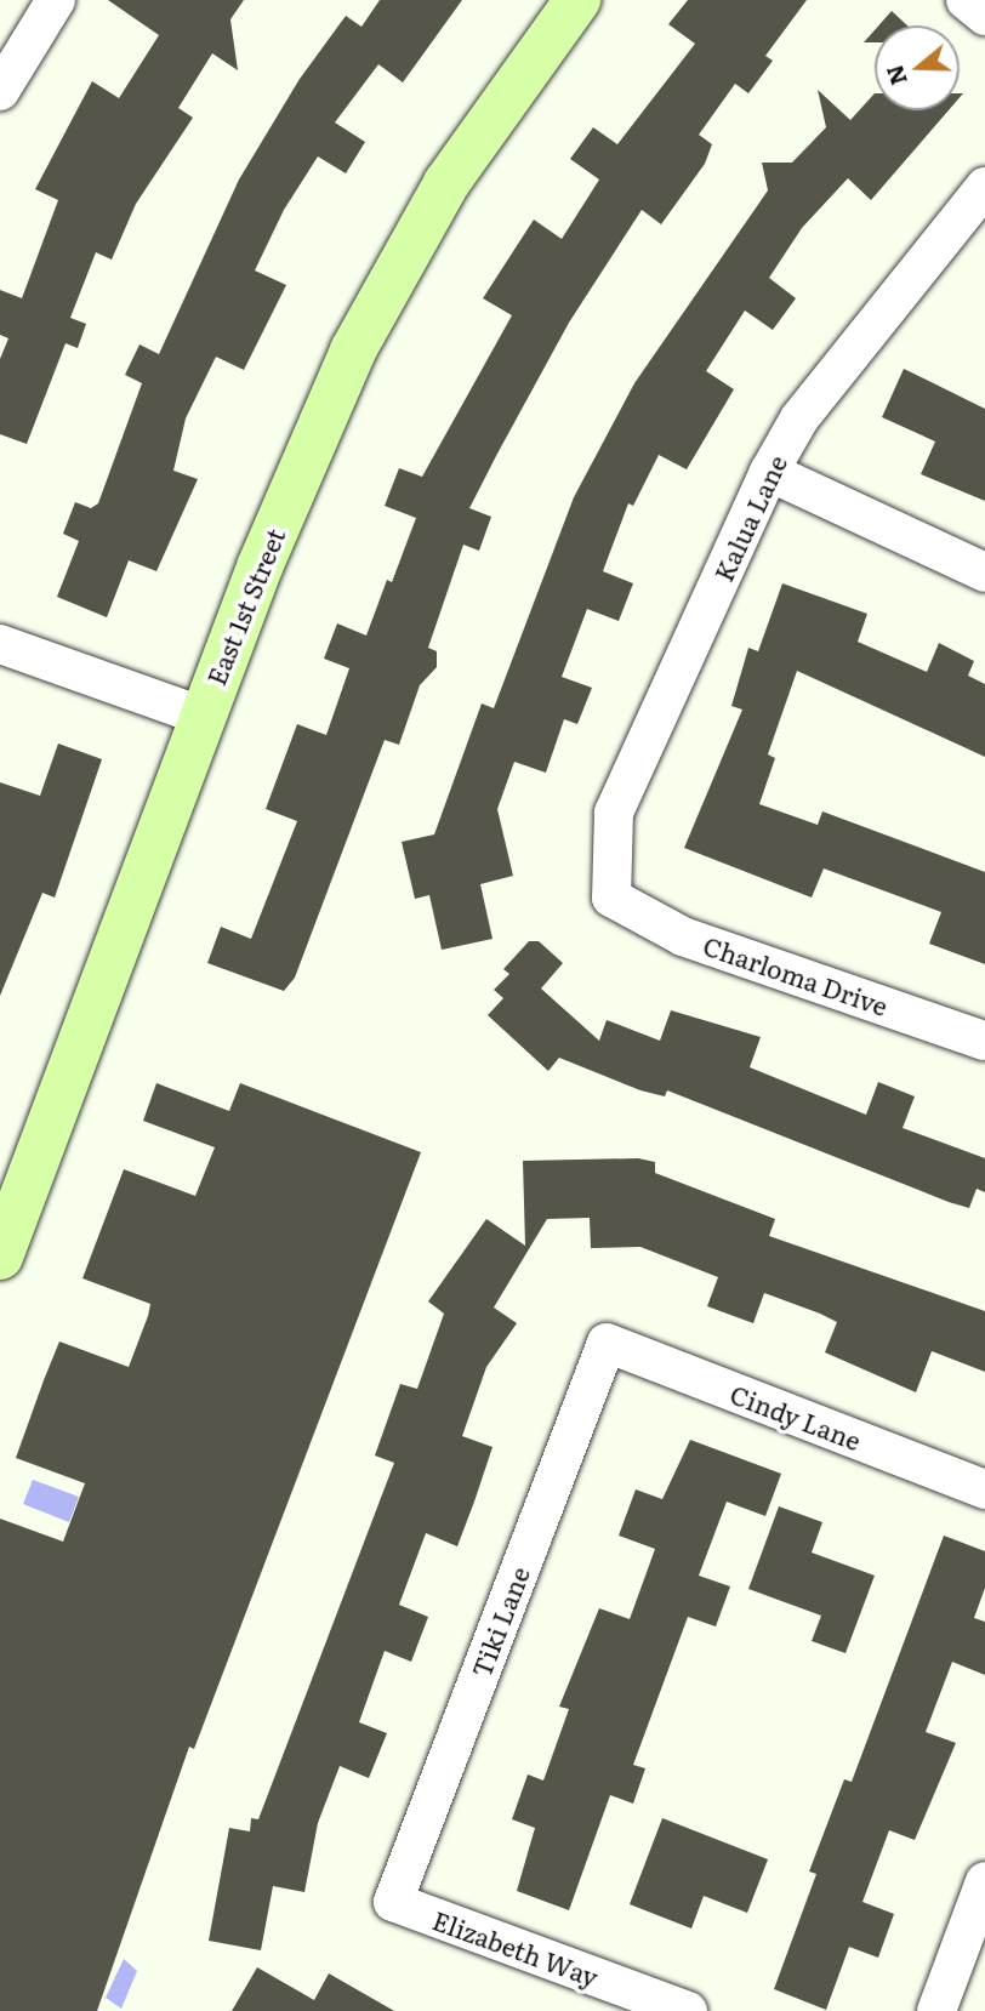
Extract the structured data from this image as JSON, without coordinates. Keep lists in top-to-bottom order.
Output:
{
  "streets": {
    "main road": ["East 1st Street"],
    "street": [
      "Kalua Lane",
      "Charloma Drive",
      "Cindy Lane",
      "Tiki Lane",
      "Elizabeth Way"
    ]
  },
  "crossings": [
    ["Kalua Lane", "Charloma Drive"],
    ["Cindy Lane", "Tiki Lane"],
    ["Tiki Lane", "Elizabeth Way"]
  ],
  "north": "left"
}
